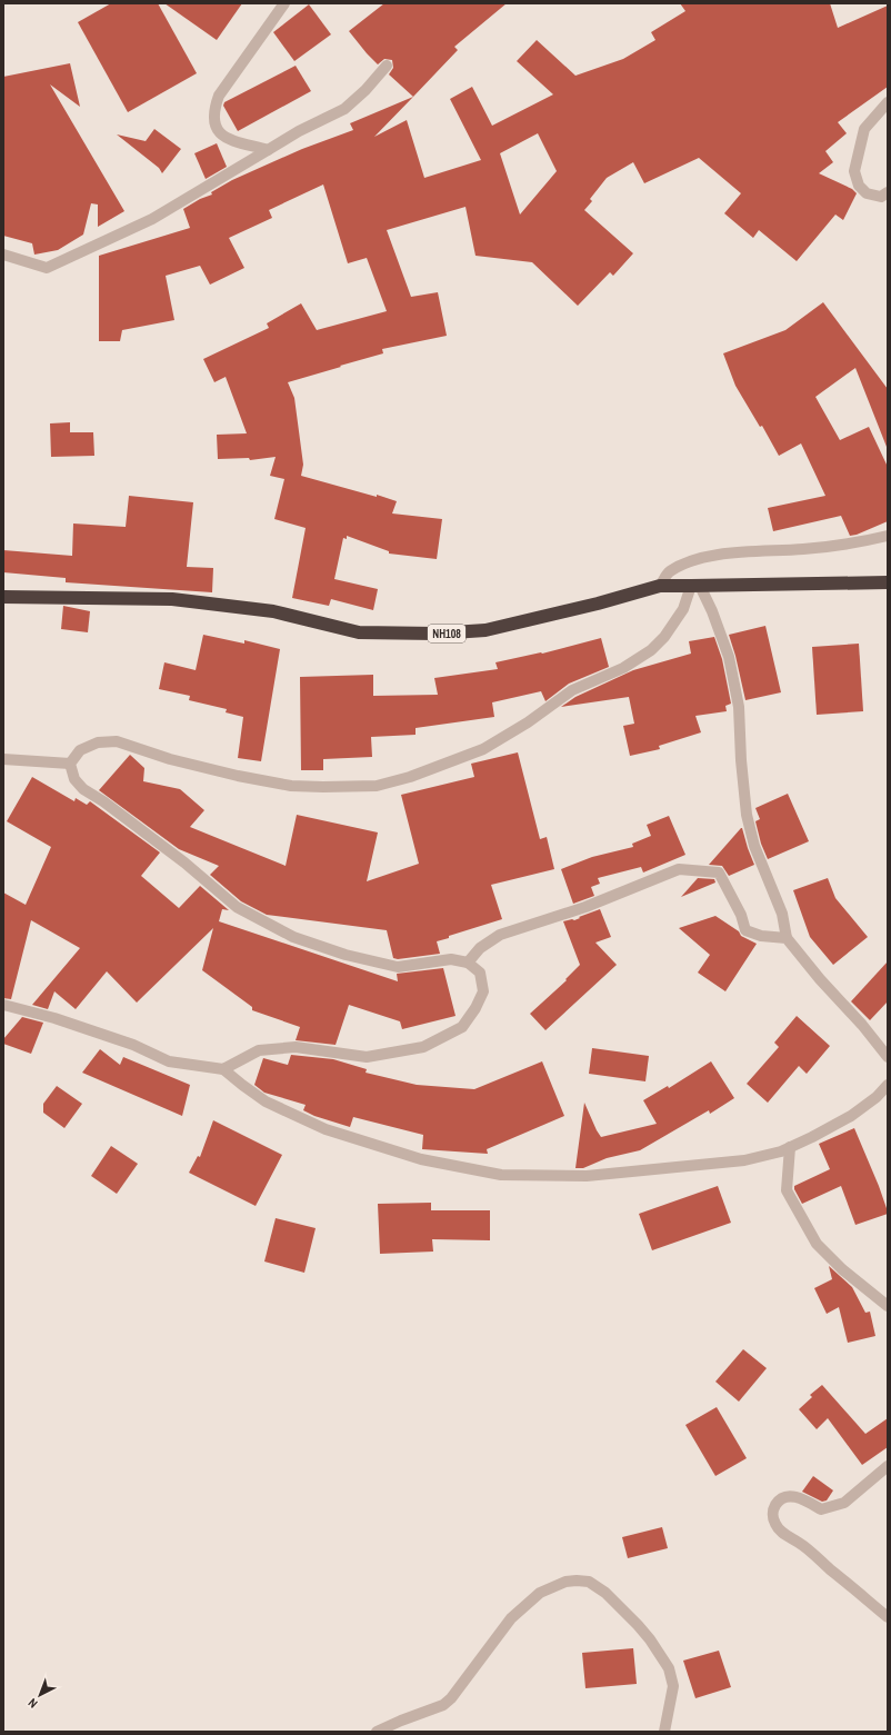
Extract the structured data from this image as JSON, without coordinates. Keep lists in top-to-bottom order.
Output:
{
  "streets": {
    "highway": ["NH108"]
  },
  "north": "bottom left"
}
